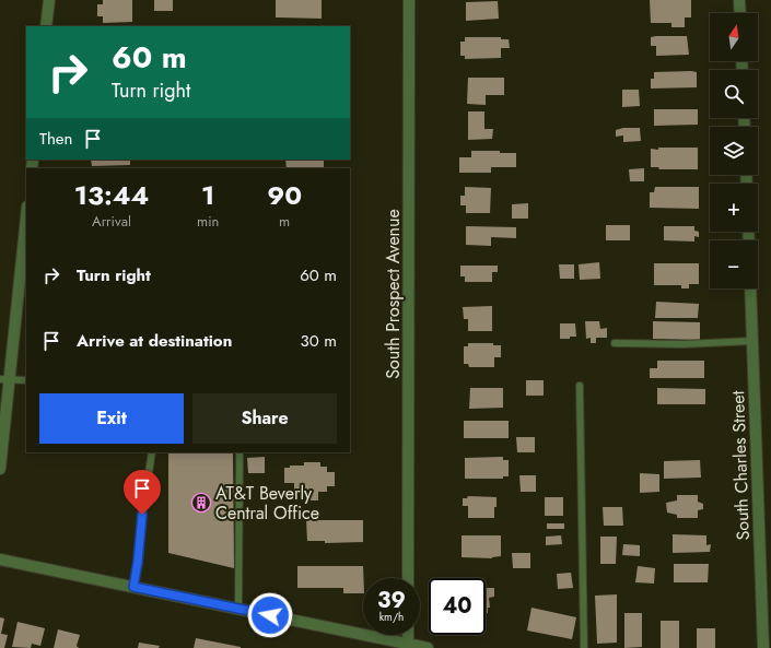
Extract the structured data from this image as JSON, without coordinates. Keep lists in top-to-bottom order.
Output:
{
  "streets": {
    "street": ["South Prospect Avenue", "South Charles Street"]
  },
  "places": {
    "building": ["AT&T Beverly Central Office"]
  },
  "north": "top",
  "page": {
    "map_buttons": ["+", "−"],
    "turn": ["60 m", "Turn right"],
    "then": "Then",
    "eta": [
      "13:44",
      "Arrival",
      "1",
      "min",
      "90",
      "m"
    ],
    "list": [
      {
        "name": "Turn right",
        "value": "60 m"
      },
      {
        "name": "Arrive at destination",
        "value": "30 m"
      }
    ],
    "buttons": ["Exit", "Share"],
    "speed": "39 km/h",
    "limit": "40"
  }
}
